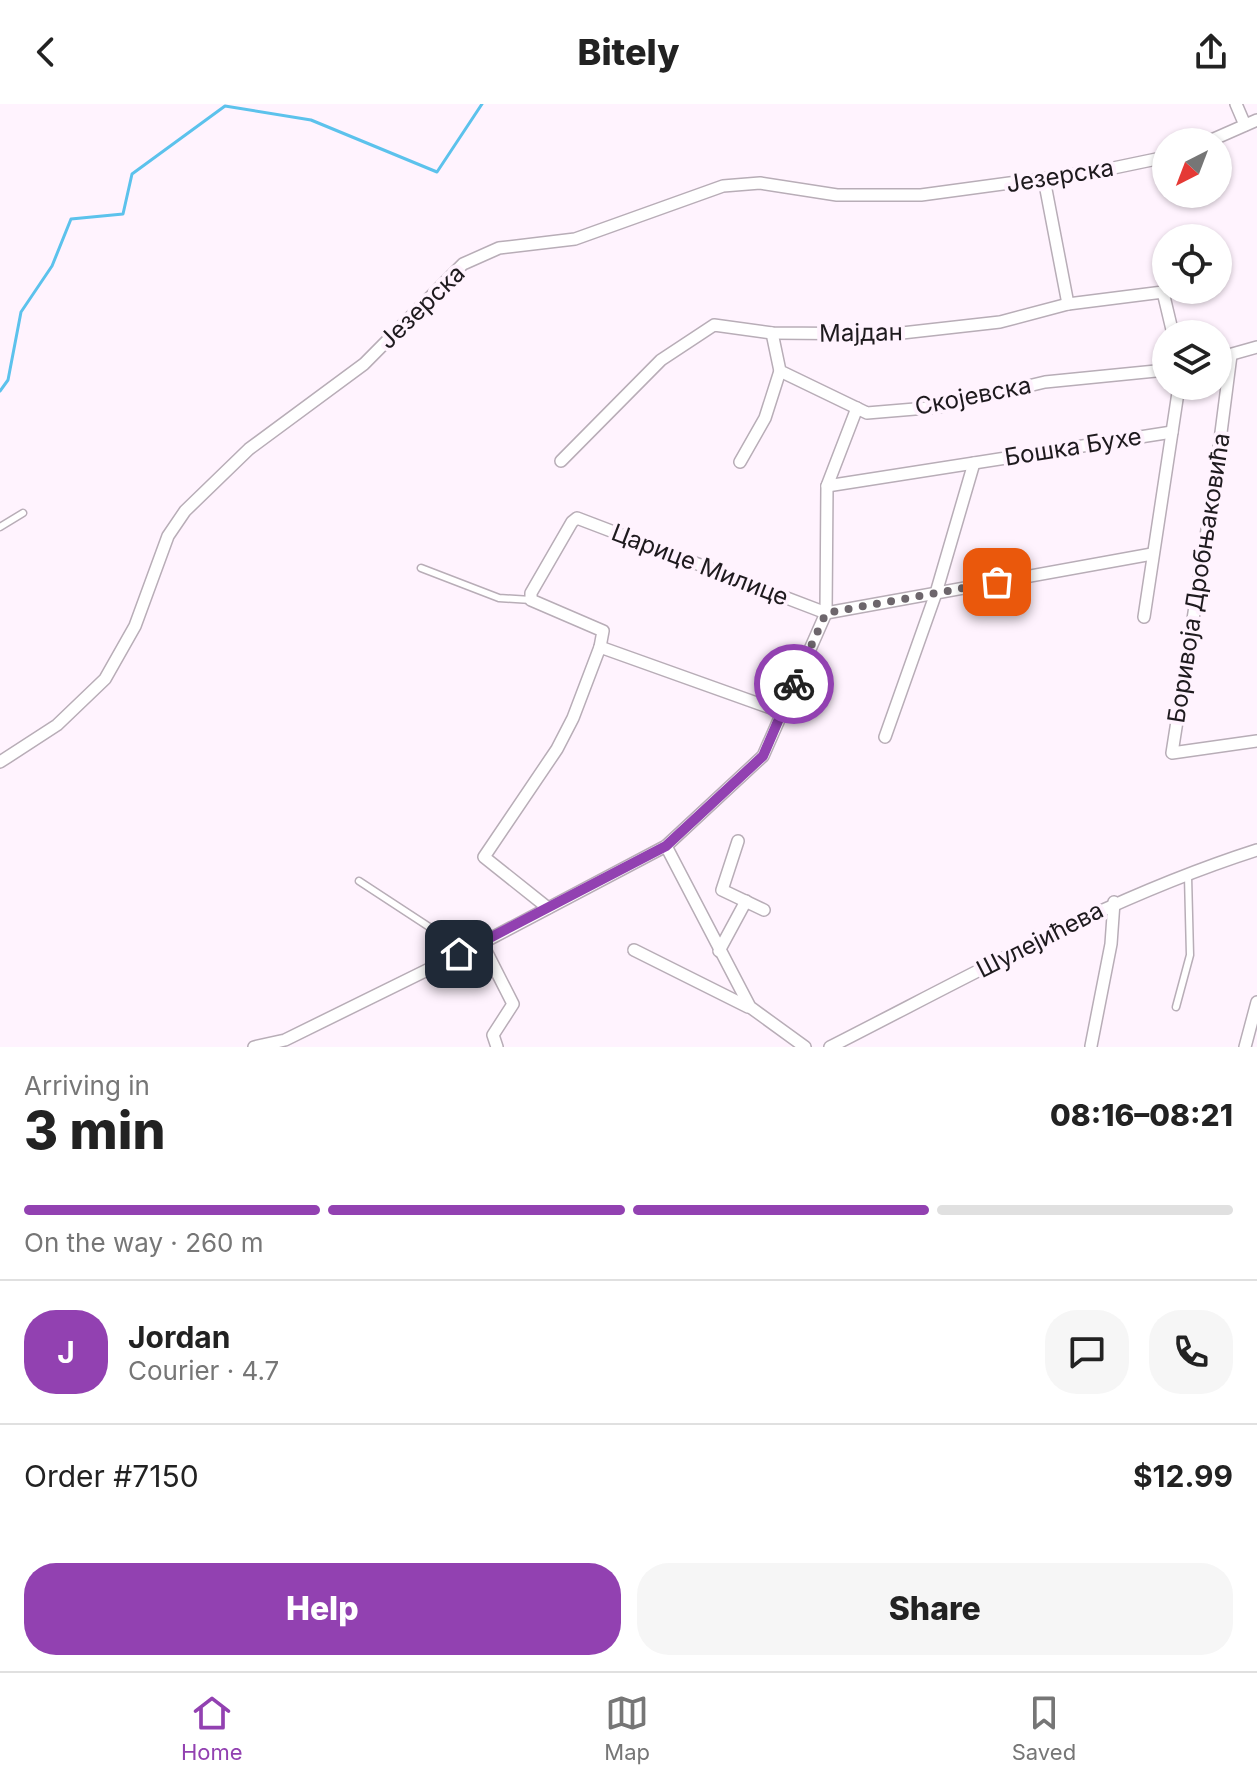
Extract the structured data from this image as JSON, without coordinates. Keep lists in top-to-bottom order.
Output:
{
  "streets": {
    "street": [
      "Језерска",
      "Мајдан",
      "Скојевска",
      "Бошка Бухе",
      "Царице Милице",
      "Боривоја Дробњаковића",
      "Шулејићева"
    ]
  },
  "north": "bottom left",
  "page": {
    "header": "Bitely",
    "heading": ["3 min", "Arriving in", "08:16–08:21"],
    "panel": [
      "Jordan",
      "Courier · 4.7",
      "Order #7150",
      "$12.99"
    ],
    "bar": "On the way · 260 m",
    "round": "J",
    "buttons": ["Help", "Share"],
    "tabs": ["Home", "Map", "Saved"]
  }
}
